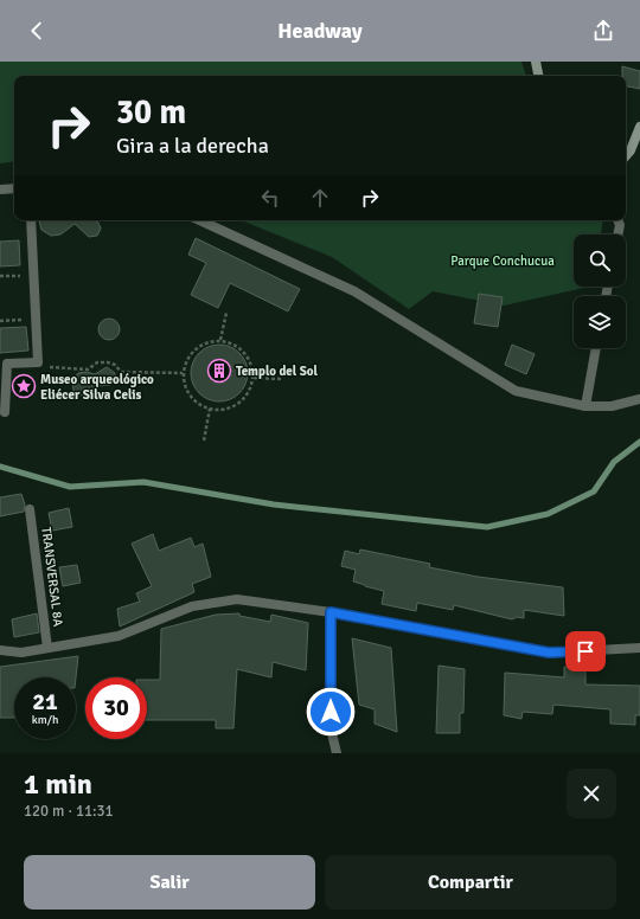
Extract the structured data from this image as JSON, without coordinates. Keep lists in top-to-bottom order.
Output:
{
  "streets": {
    "street": ["TRANSVERSAL 8A"]
  },
  "parks": ["Parque Conchucua"],
  "places": {
    "building": ["Templo del Sol"],
    "place": ["Museo arqueológico Eliécer Silva Celis"]
  },
  "page": {
    "header": "Headway",
    "turn": ["30 m", "Gira a la derecha"],
    "speed": "21 km/h",
    "limit": "30",
    "heading": ["1 min", "120 m · 11:31"],
    "buttons": ["Salir", "Compartir"]
  }
}
